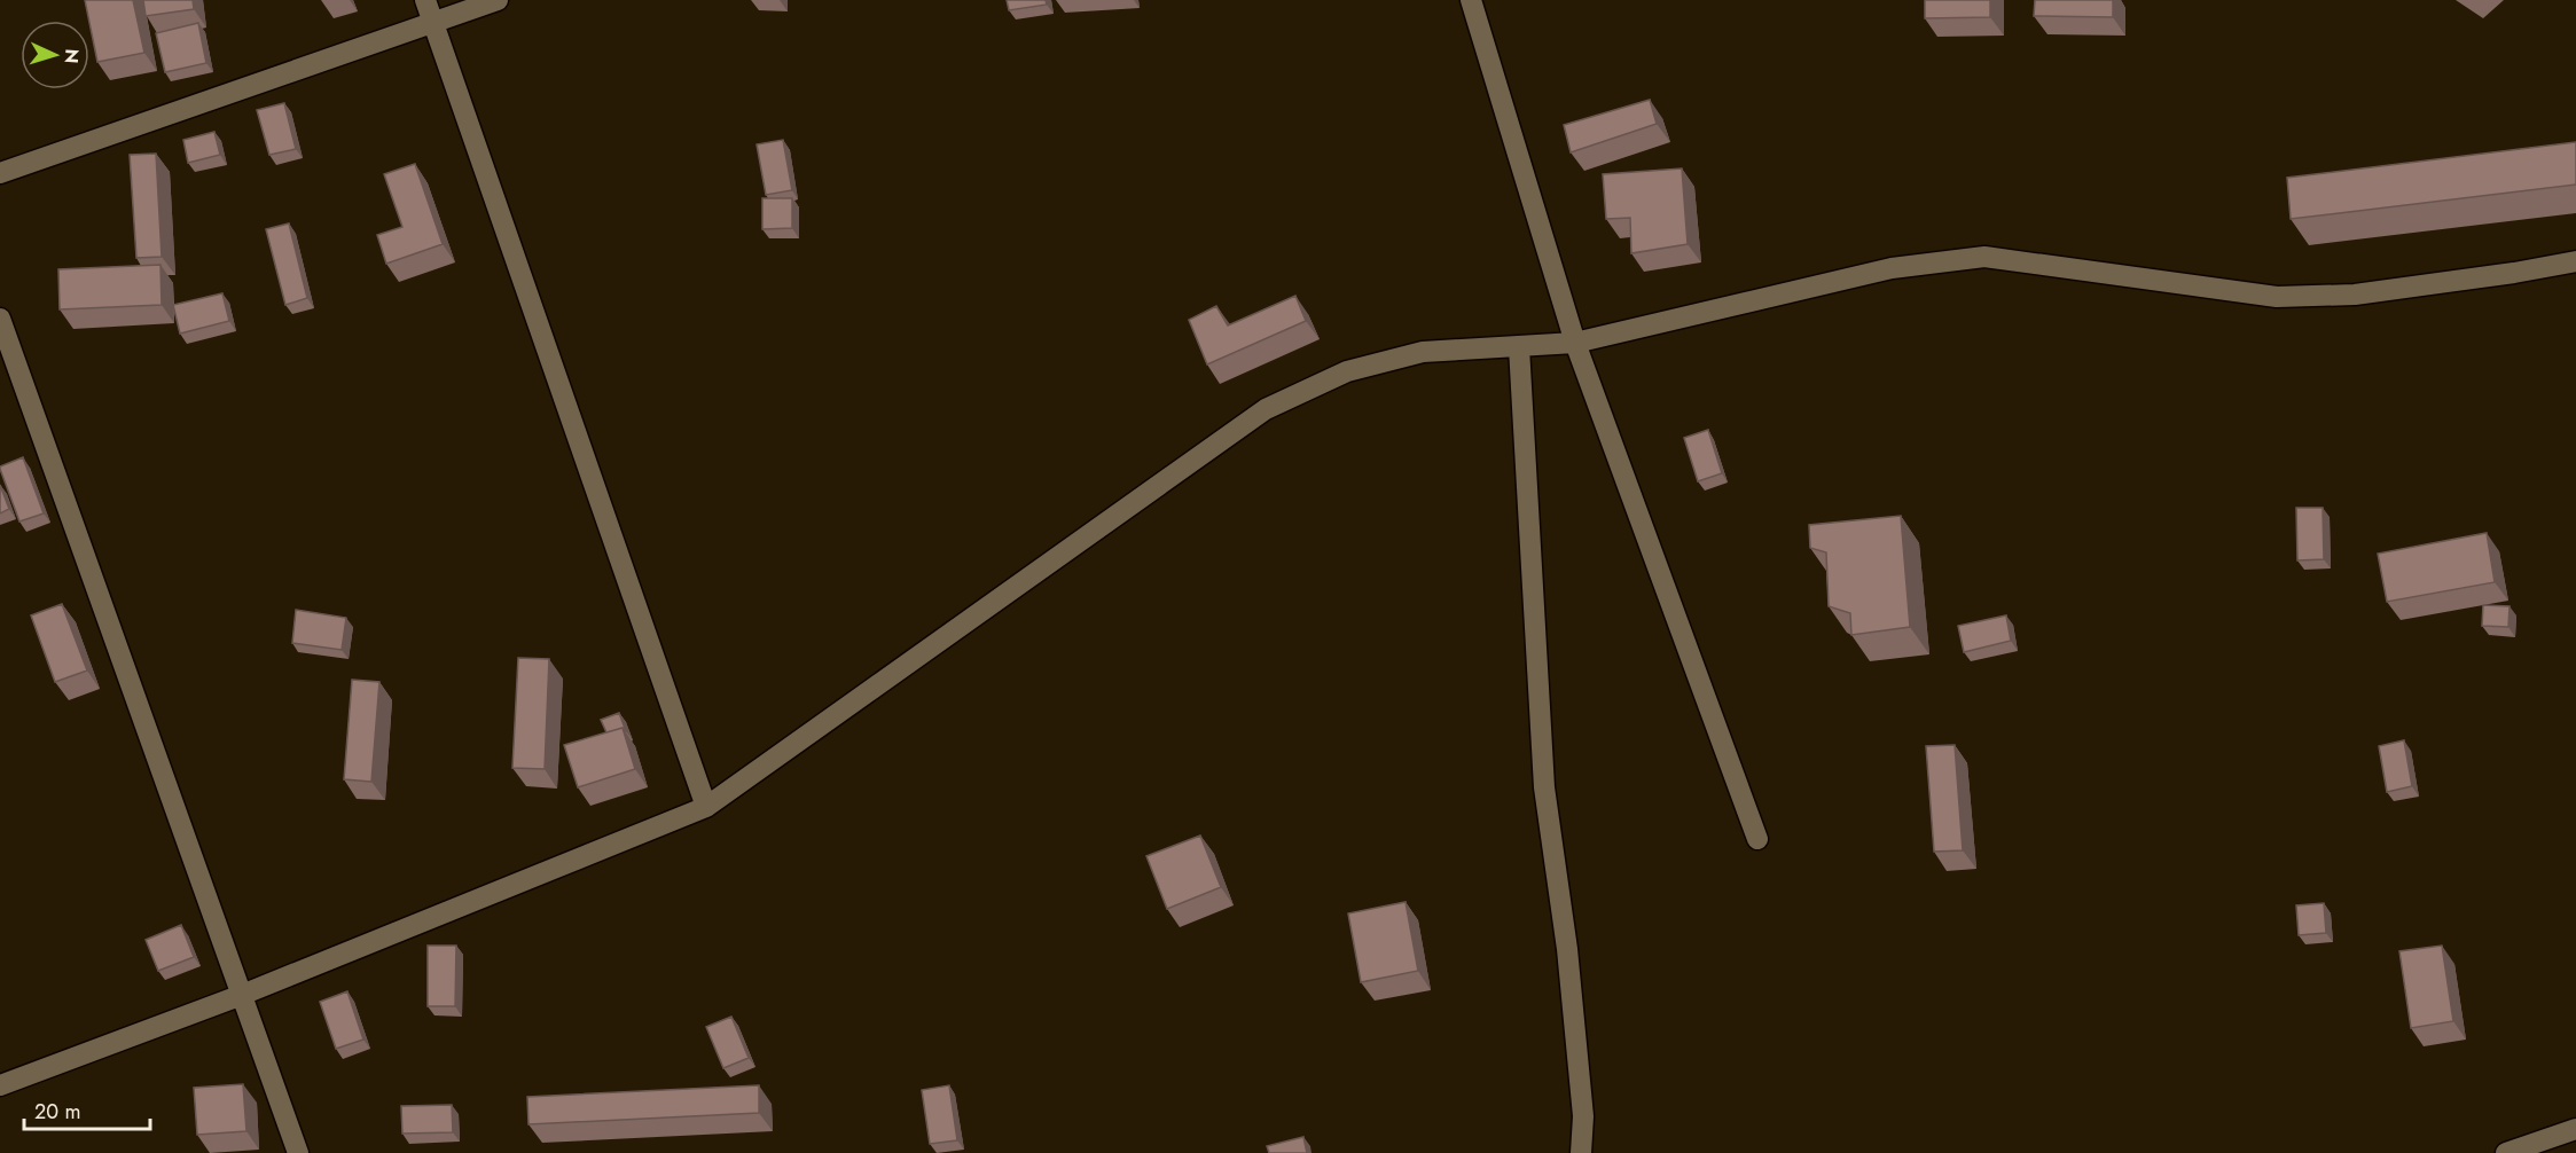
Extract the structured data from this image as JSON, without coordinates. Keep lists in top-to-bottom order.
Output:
{
  "scale_bar": "20 m",
  "north": "right"
}
